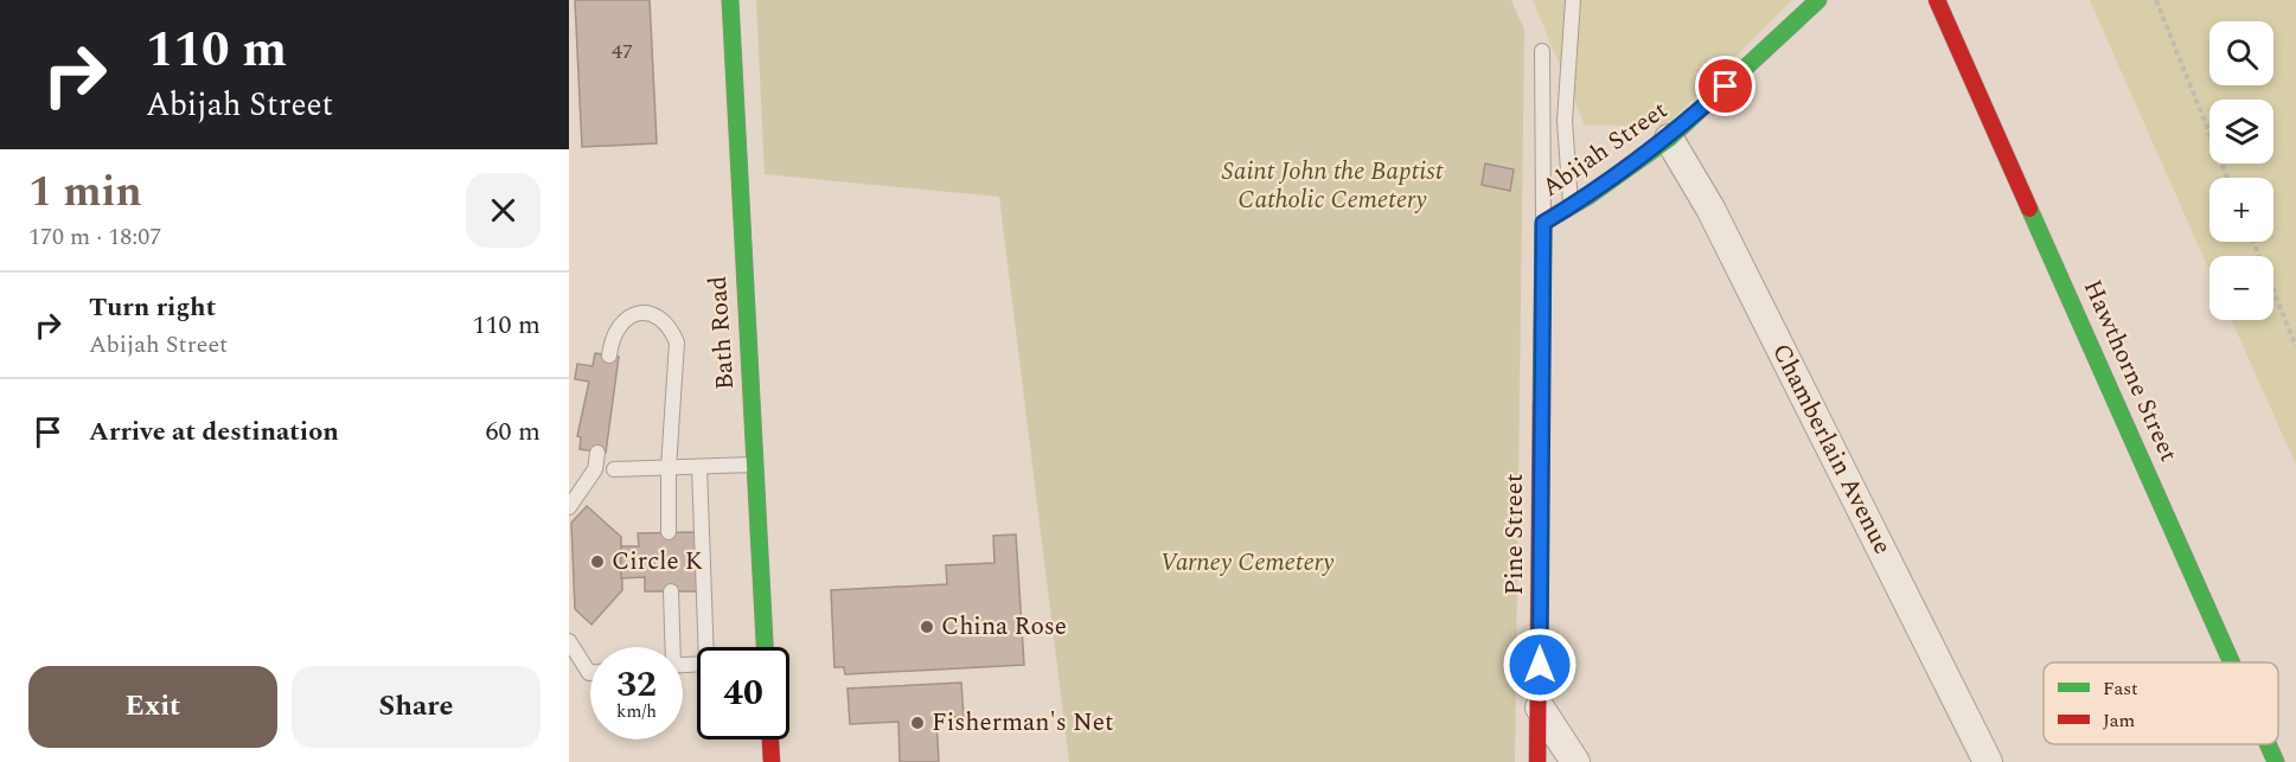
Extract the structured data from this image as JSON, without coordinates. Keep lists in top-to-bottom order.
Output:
{
  "streets": {
    "street": [
      "Abijah Street",
      "Bath Road",
      "Hawthorne Street",
      "Chamberlain Avenue",
      "Pine Street"
    ]
  },
  "crossings": [
    ["Abijah Street", "Chamberlain Avenue"],
    ["Abijah Street", "Pine Street"]
  ],
  "parks": ["Saint John the Baptist Catholic Cemetery", "Varney Cemetery"],
  "places": ["Circle K", "China Rose", "Fisherman's Net"],
  "house_numbers": ["47"],
  "legend": ["Fast", "Jam"],
  "page": {
    "turn": ["110 m", "Abijah Street"],
    "map_buttons": ["+", "−"],
    "heading": ["1 min", "170 m · 18:07"],
    "list": [
      {
        "name": "Turn right",
        "note": "Abijah Street",
        "value": "110 m"
      },
      {
        "name": "Arrive at destination",
        "value": "60 m"
      }
    ],
    "speed": "32 km/h",
    "limit": "40",
    "buttons": ["Exit", "Share"]
  }
}
